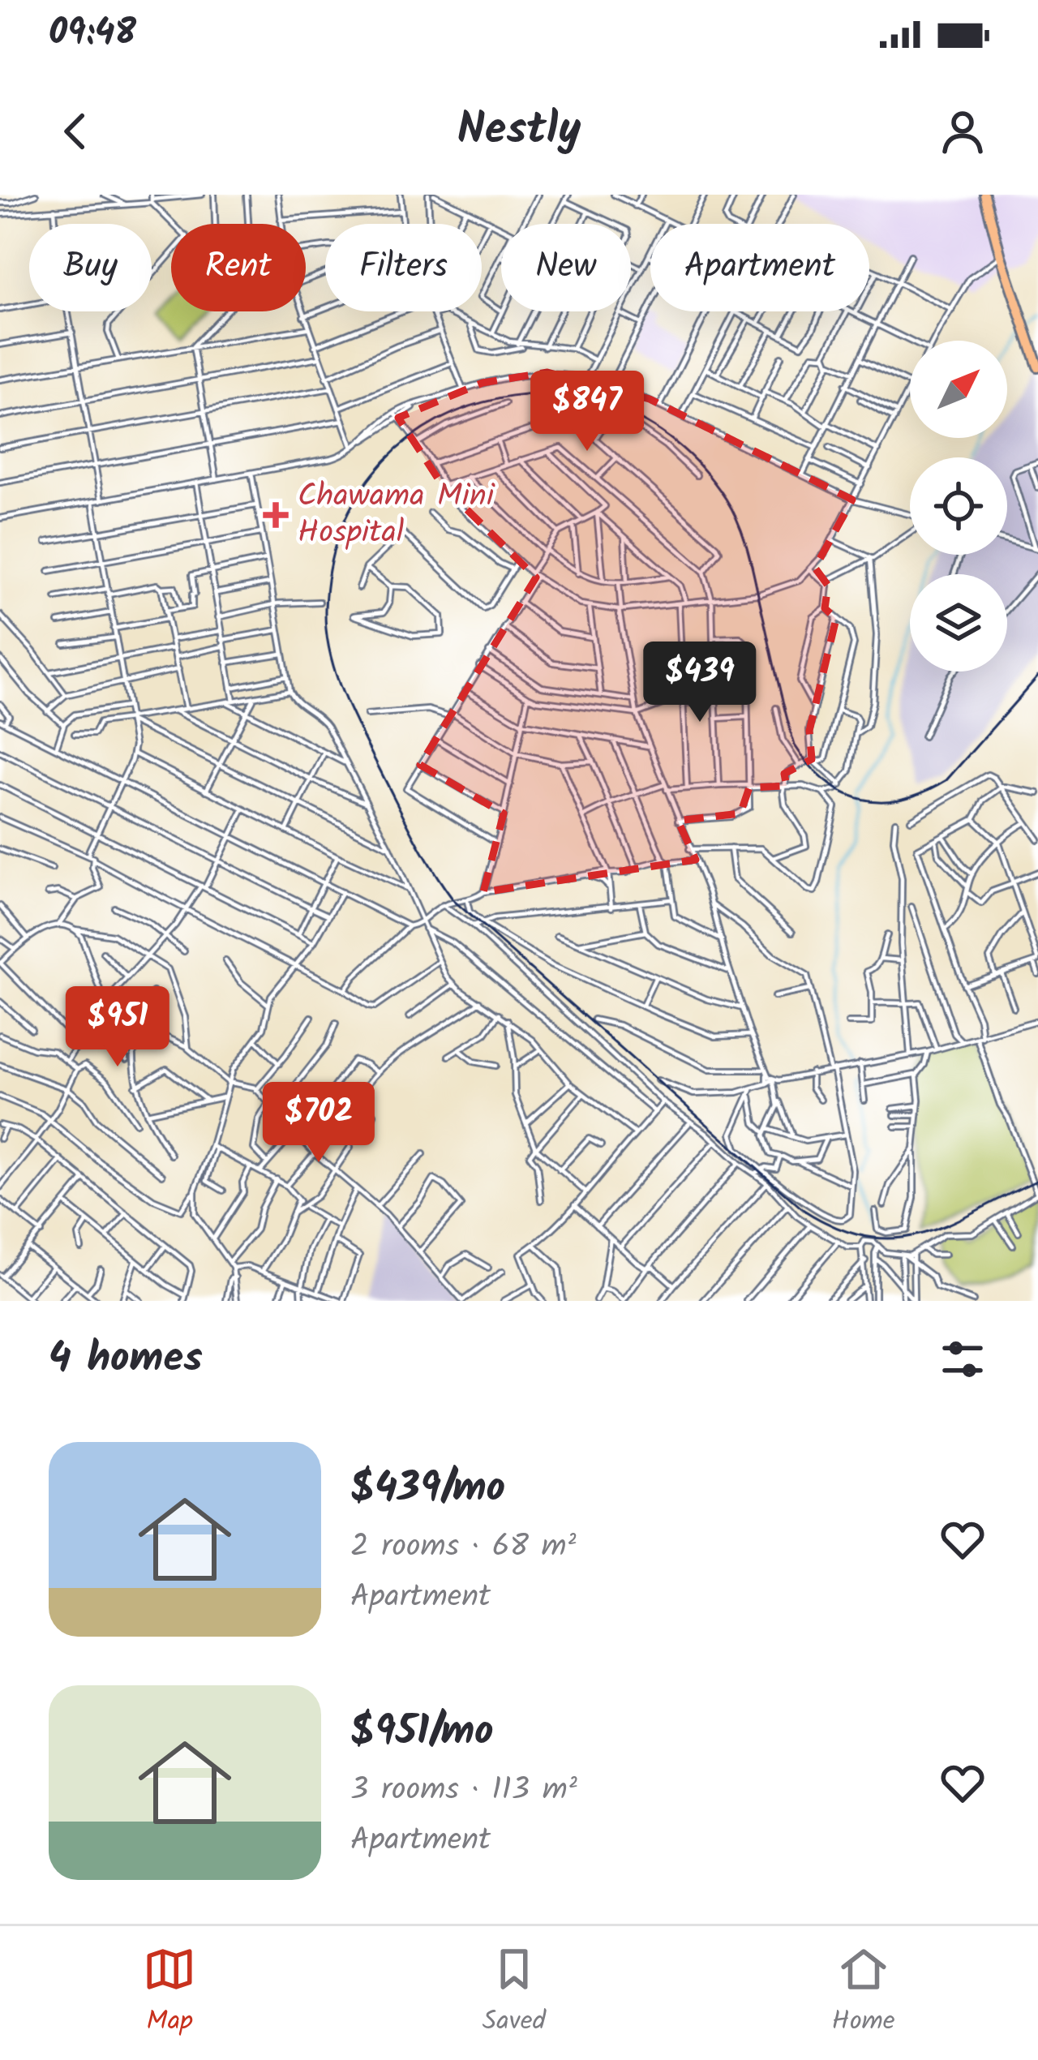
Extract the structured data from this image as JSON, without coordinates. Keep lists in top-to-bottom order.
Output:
{
  "places": {
    "health": ["Chawama Mini Hospital"]
  },
  "north": "top right",
  "page": {
    "status": "09:48",
    "header": "Nestly",
    "chip": [
      "Buy",
      "Rent",
      "Filters",
      "New",
      "Apartment"
    ],
    "price": [
      "$847",
      "$439",
      "$951",
      "$702"
    ],
    "heading": "4 homes",
    "list": [
      {
        "name": "$439/mo",
        "note": "2 rooms · 68 m² · Apartment"
      },
      {
        "name": "$951/mo",
        "note": "3 rooms · 113 m² · Apartment"
      }
    ],
    "tabs": ["Map", "Saved", "Home"]
  }
}
